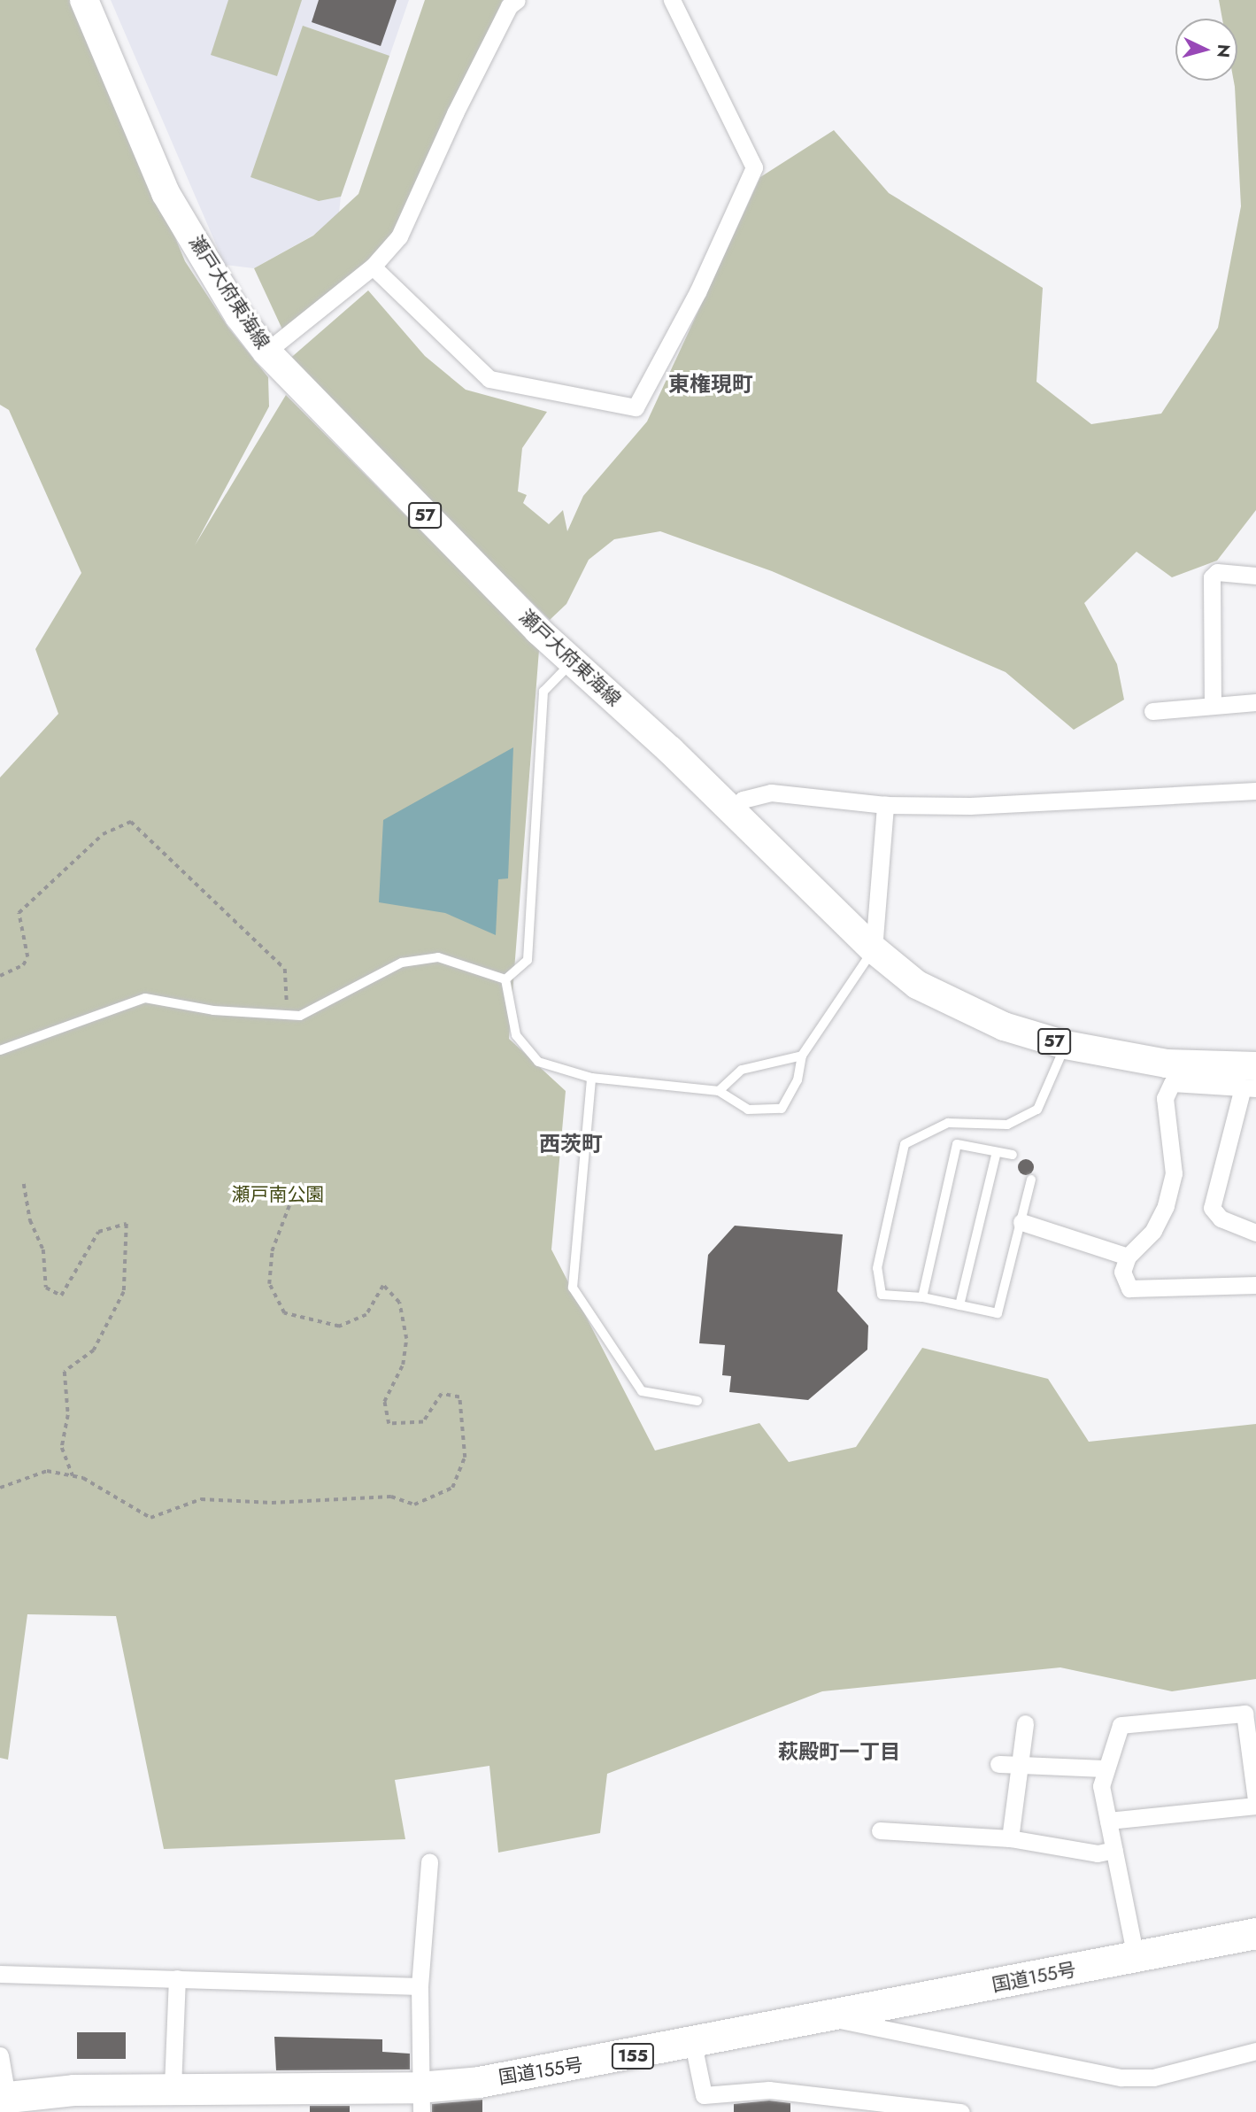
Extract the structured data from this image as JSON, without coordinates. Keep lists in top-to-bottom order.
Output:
{
  "streets": {
    "highway": ["国道155号", "155"],
    "main road": ["瀬戸大府東海線", "57"]
  },
  "districts": ["東権現町", "西茨町", "萩殿町一丁目"],
  "parks": ["瀬戸南公園"],
  "north": "right"
}
